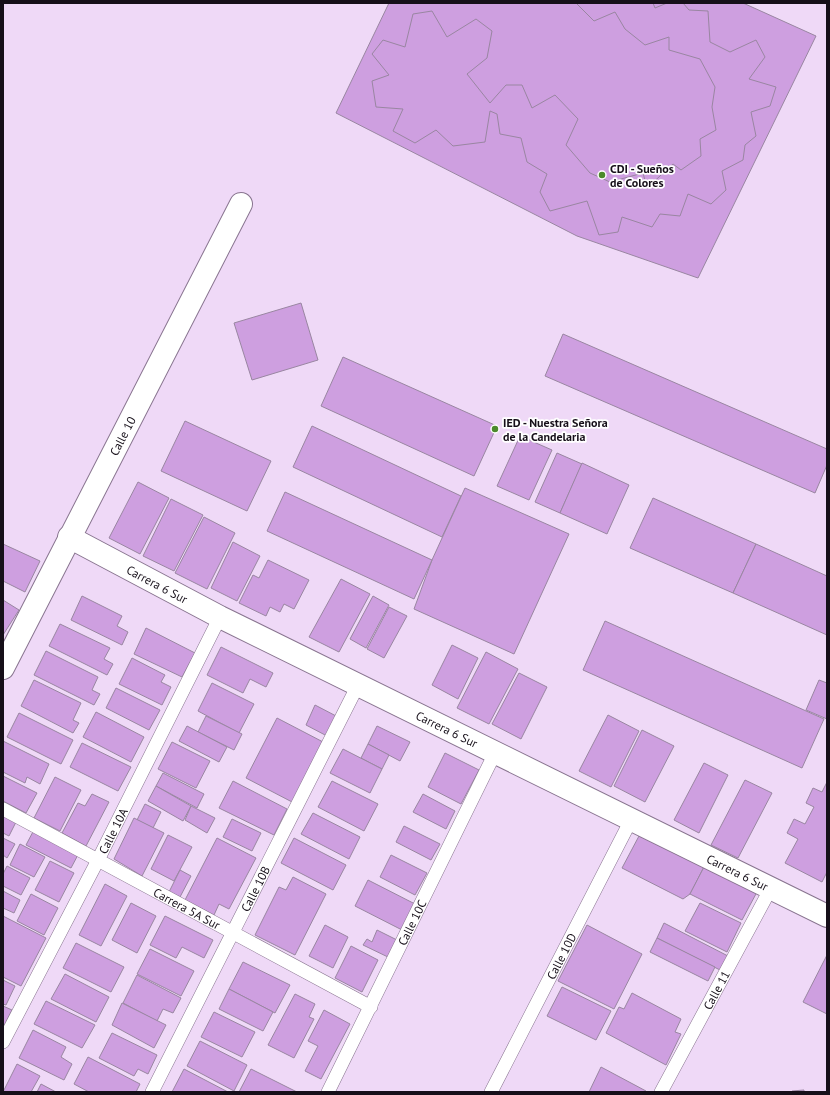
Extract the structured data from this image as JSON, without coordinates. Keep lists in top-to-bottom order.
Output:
{
  "streets": {
    "street": ["Calle 10", "Carrera 6 Sur"],
    "lane": [
      "Calle 10A",
      "Calle 10B",
      "Carrera 5A Sur",
      "Calle 10C",
      "Calle 10D",
      "Calle 11"
    ]
  },
  "crossings": [
    ["Calle 10", "Carrera 6 Sur"],
    ["Carrera 6 Sur", "Calle 10A"],
    ["Carrera 6 Sur", "Calle 10B"],
    ["Carrera 6 Sur", "Calle 10C"],
    ["Carrera 6 Sur", "Calle 10D"],
    ["Carrera 6 Sur", "Calle 11"],
    ["Calle 10A", "Carrera 5A Sur"],
    ["Calle 10B", "Carrera 5A Sur"],
    ["Carrera 5A Sur", "Calle 10C"]
  ],
  "places": ["CDI - Sueños de Colores", "IED - Nuestra Señora de la Candelaria"]
}
